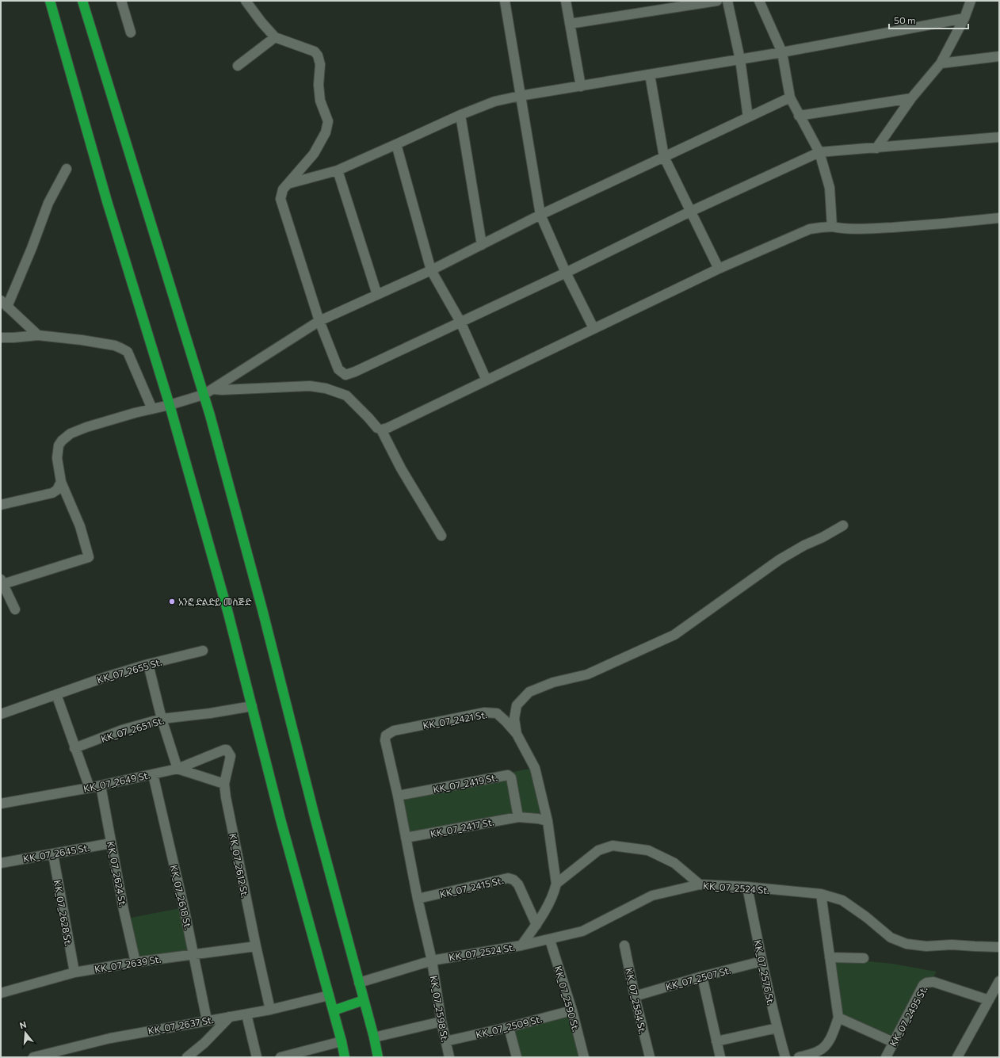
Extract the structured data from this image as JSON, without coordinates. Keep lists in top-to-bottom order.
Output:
{
  "streets": {
    "street": [
      "KK_07_2655 St.",
      "KK_07_2421 St.",
      "KK_07_2651 St.",
      "KK_07_2649 St.",
      "KK_07_2419 St.",
      "KK_07_2417 St.",
      "KK_07_2645 St.",
      "KK_07_2612 St.",
      "KK_07_2624 St.",
      "KK_07_2415 St.",
      "KK_07_2524 St.",
      "KK_07_2618 St.",
      "KK_07_2628 St.",
      "KK_07_2639 St.",
      "KK_07_2576 St.",
      "KK_07_2507 St.",
      "KK_07_2590 St.",
      "KK_07_2584 St.",
      "KK_07_2598 St.",
      "KK_07_2495 St.",
      "KK_07_2637 St.",
      "KK_07_2509 St."
    ]
  },
  "crossings": [
    ["KK_07_2421 St.", "KK_07_2598 St."],
    ["KK_07_2649 St.", "KK_07_2612 St."],
    ["KK_07_2649 St.", "KK_07_2624 St."],
    ["KK_07_2649 St.", "KK_07_2618 St."],
    ["KK_07_2419 St.", "KK_07_2417 St."],
    ["KK_07_2419 St.", "KK_07_2598 St."],
    ["KK_07_2417 St.", "KK_07_2598 St."],
    ["KK_07_2645 St.", "KK_07_2624 St."],
    ["KK_07_2645 St.", "KK_07_2628 St."],
    ["KK_07_2612 St.", "KK_07_2639 St."],
    ["KK_07_2612 St.", "KK_07_2637 St."],
    ["KK_07_2624 St.", "KK_07_2639 St."],
    ["KK_07_2415 St.", "KK_07_2598 St."],
    ["KK_07_2524 St.", "KK_07_2576 St."],
    ["KK_07_2524 St.", "KK_07_2590 St."],
    ["KK_07_2524 St.", "KK_07_2598 St."],
    ["KK_07_2618 St.", "KK_07_2639 St."],
    ["KK_07_2618 St.", "KK_07_2637 St."],
    ["KK_07_2628 St.", "KK_07_2639 St."],
    ["KK_07_2576 St.", "KK_07_2507 St."],
    ["KK_07_2507 St.", "KK_07_2584 St."],
    ["KK_07_2590 St.", "KK_07_2509 St."],
    ["KK_07_2598 St.", "KK_07_2509 St."]
  ],
  "places": ["አንፎ ድልድይ መስጅድ"],
  "scale_bar": "50 m",
  "north": "top"
}
